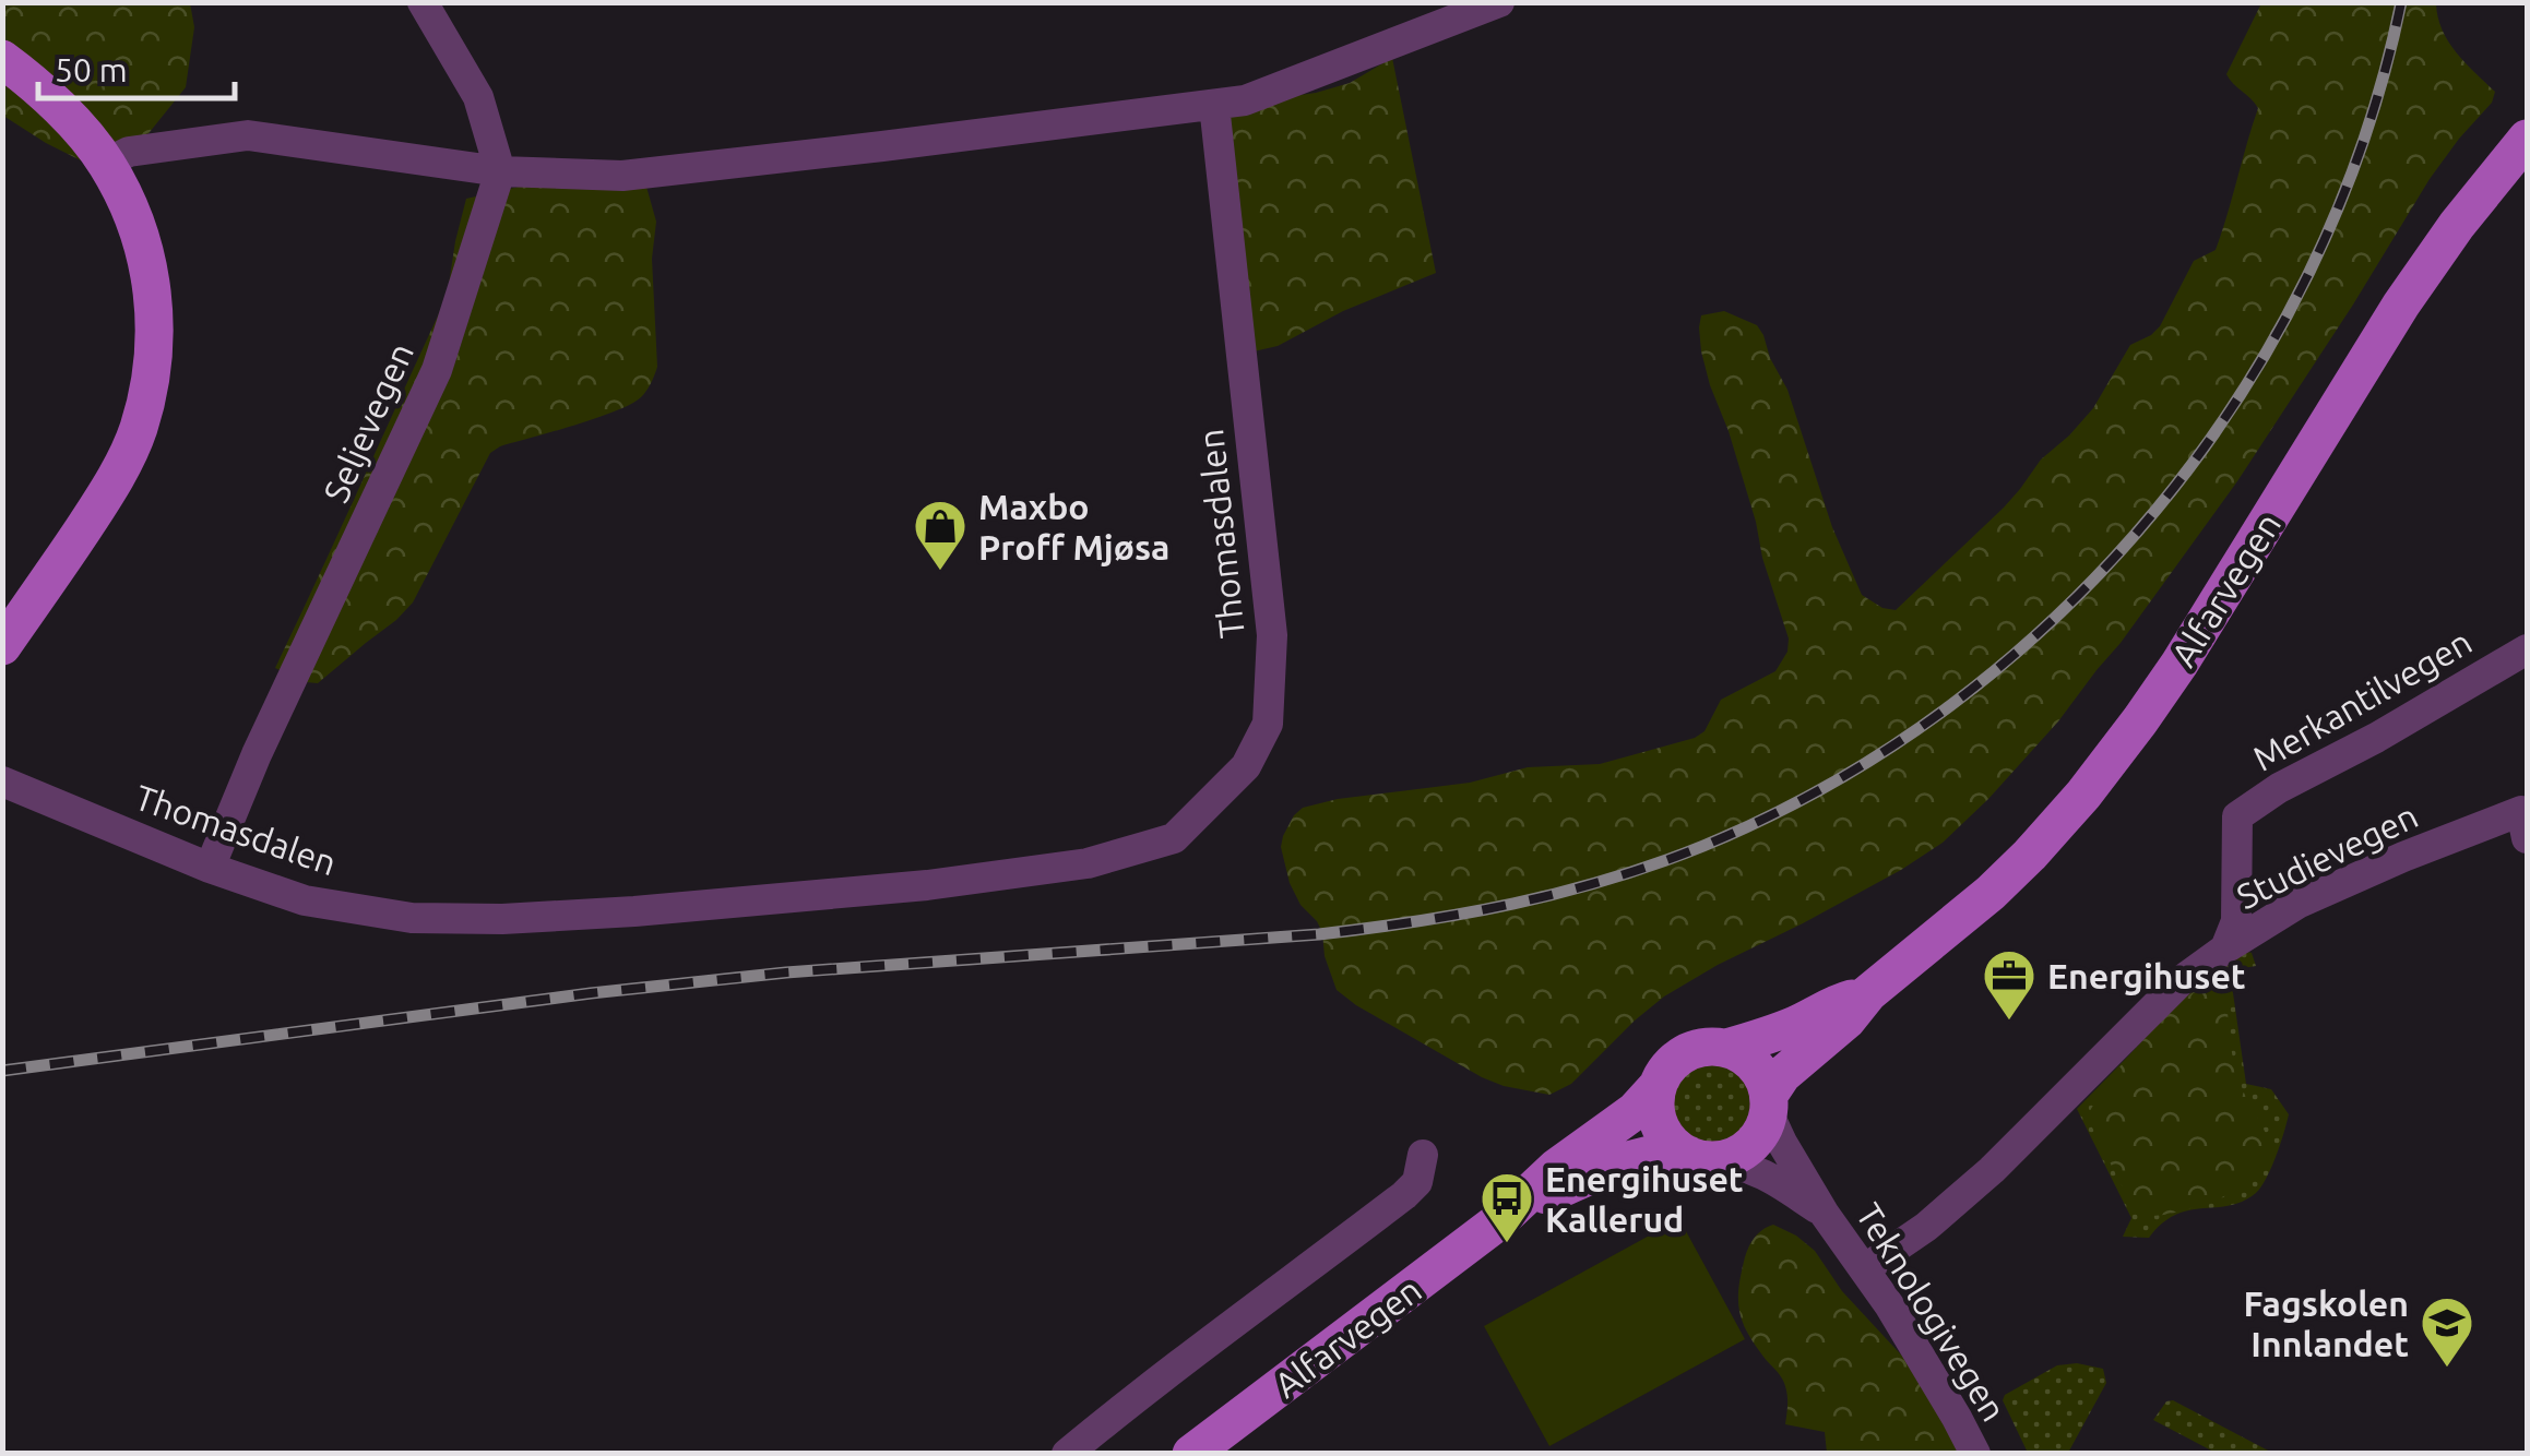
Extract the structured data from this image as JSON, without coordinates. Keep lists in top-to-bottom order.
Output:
{
  "streets": {
    "main road": ["Alfarvegen"],
    "street": [
      "Seljevegen",
      "Thomasdalen",
      "Merkantilvegen",
      "Studievegen",
      "Teknologivegen"
    ]
  },
  "crossings": [
    ["Seljevegen", "Thomasdalen"],
    ["Alfarvegen", "Teknologivegen"],
    ["Merkantilvegen", "Studievegen"],
    ["Studievegen", "Teknologivegen"]
  ],
  "places": {
    "shop": ["Maxbo Proff Mjøsa"],
    "office": ["Energihuset"],
    "bus stop": ["Energihuset Kallerud"],
    "school or university": ["Fagskolen Innlandet"]
  },
  "scale_bar": "50 m"
}
